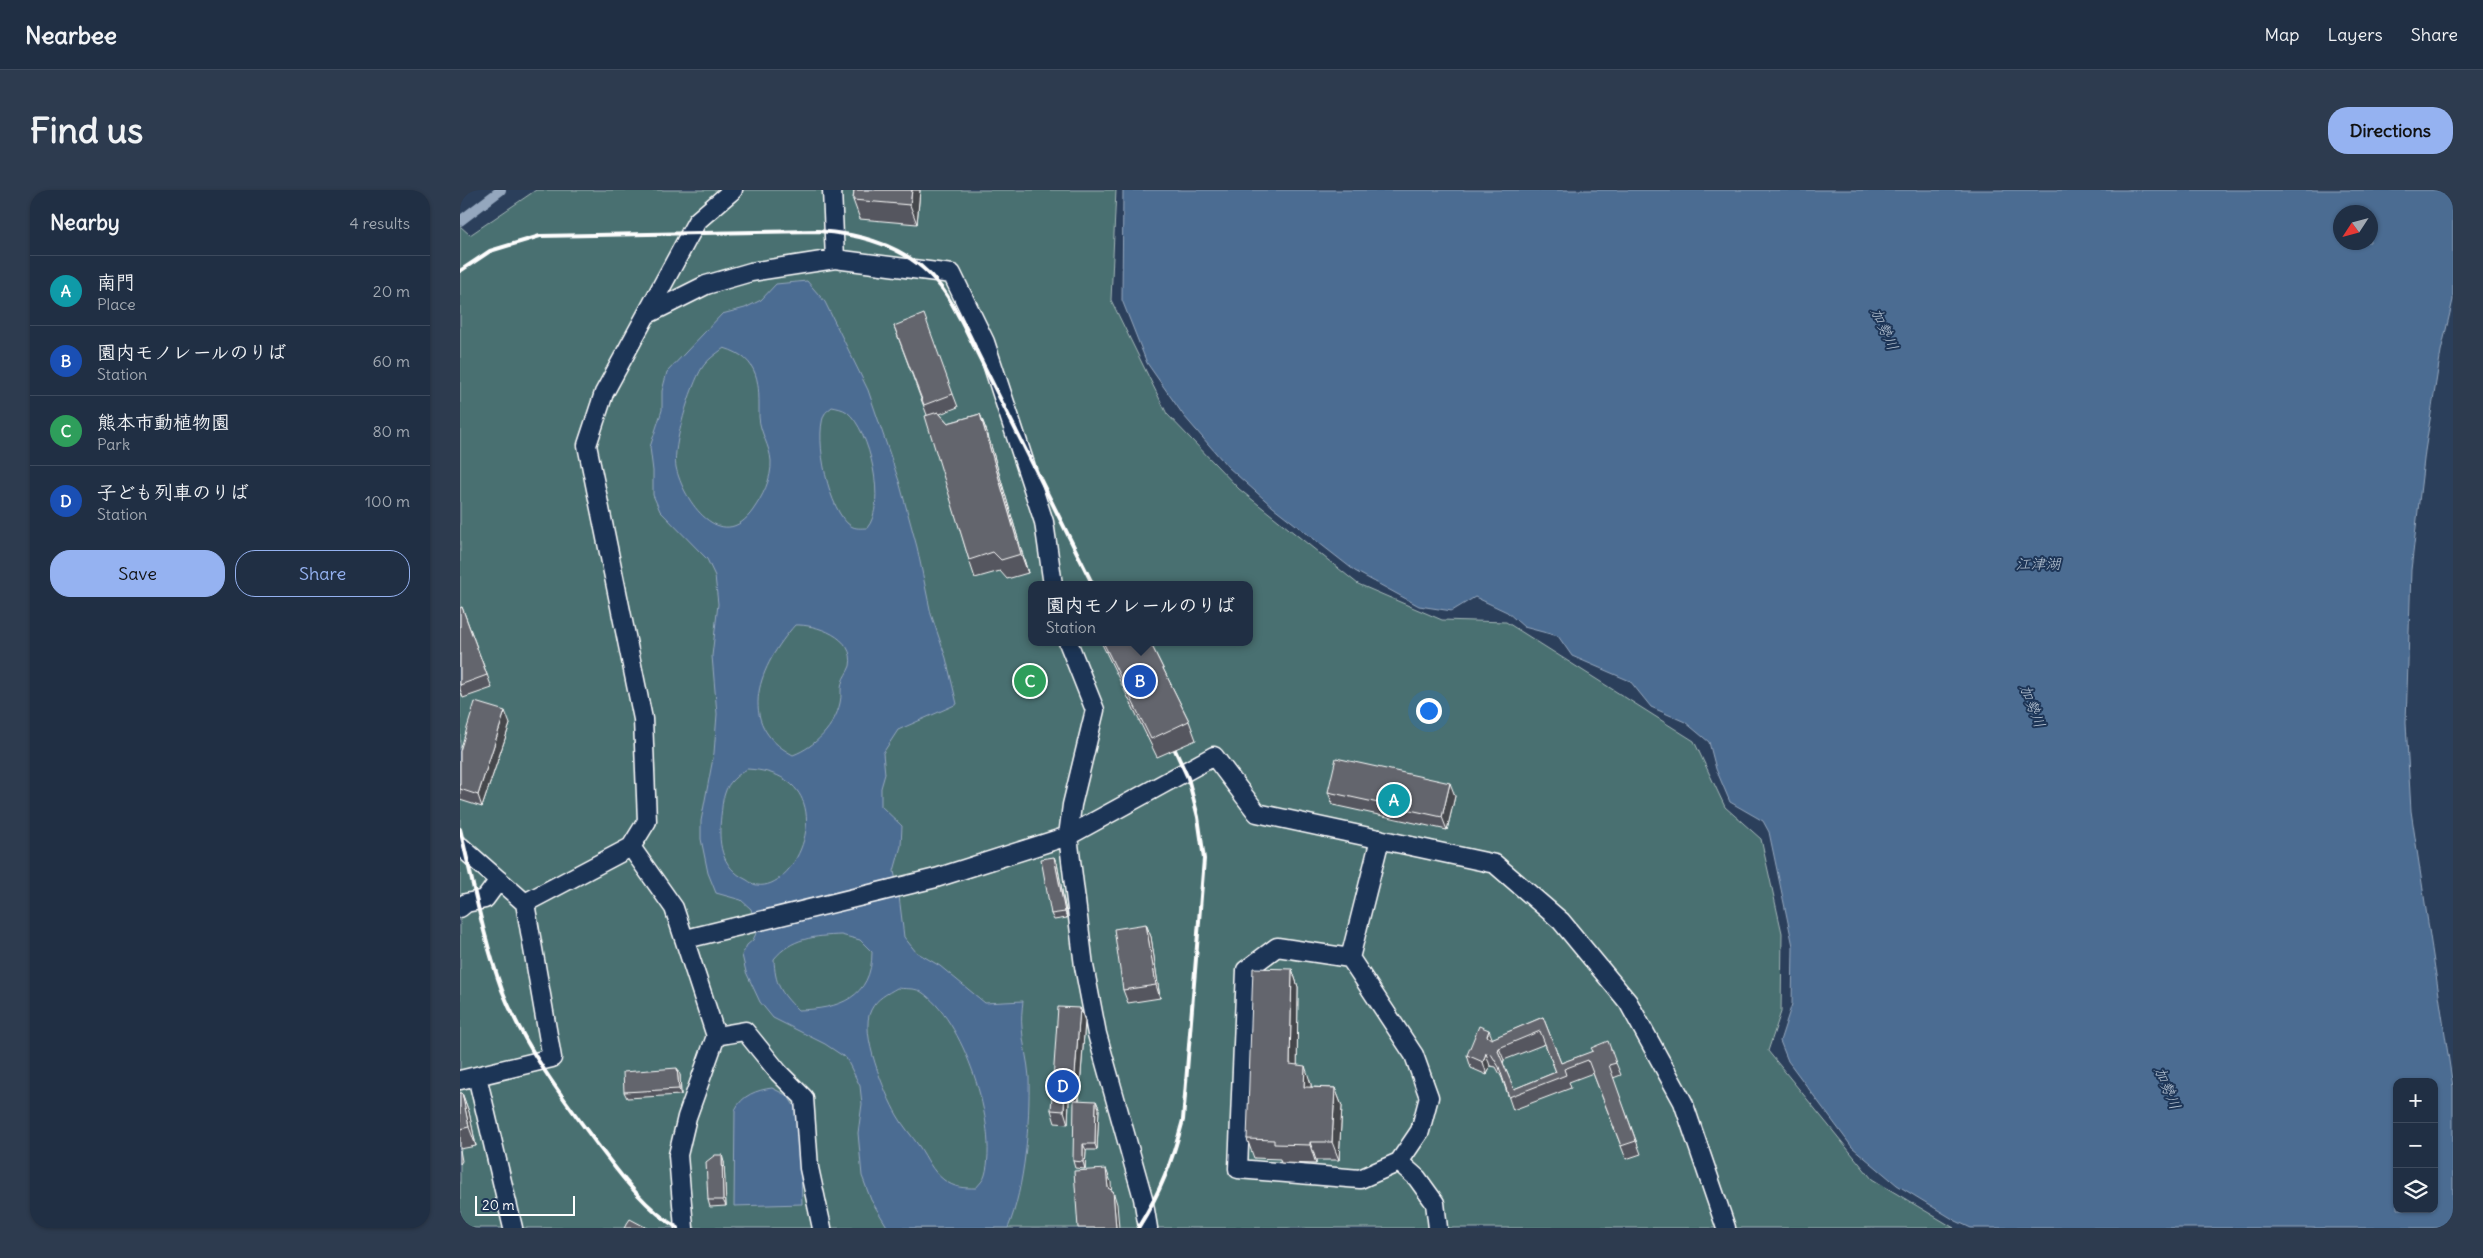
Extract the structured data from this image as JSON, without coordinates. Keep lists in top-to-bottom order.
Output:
{
  "water": ["加勢川", "江津湖"],
  "scale_bar": "20 m",
  "north": "bottom left",
  "page": {
    "header": "Nearbee",
    "nav": ["Map", "Layers", "Share"],
    "buttons": [
      "Directions",
      ["Save", "Share"]
    ],
    "title": "Find us",
    "heading": ["Nearby", "4 results"],
    "list": [
      {
        "mark": "A",
        "name": "南門",
        "note": "Place",
        "value": "20 m"
      },
      {
        "mark": "B",
        "name": "園内モノレールのりば",
        "note": "Station",
        "value": "60 m"
      },
      {
        "mark": "C",
        "name": "熊本市動植物園",
        "note": "Park",
        "value": "80 m"
      },
      {
        "mark": "D",
        "name": "子ども列車のりば",
        "note": "Station",
        "value": "100 m"
      }
    ],
    "popup": ["園内モノレールのりば", "Station"],
    "pins": [
      "B",
      "C",
      "A",
      "D"
    ],
    "map_buttons": ["+", "−"],
    "scale": "20 m"
  }
}
